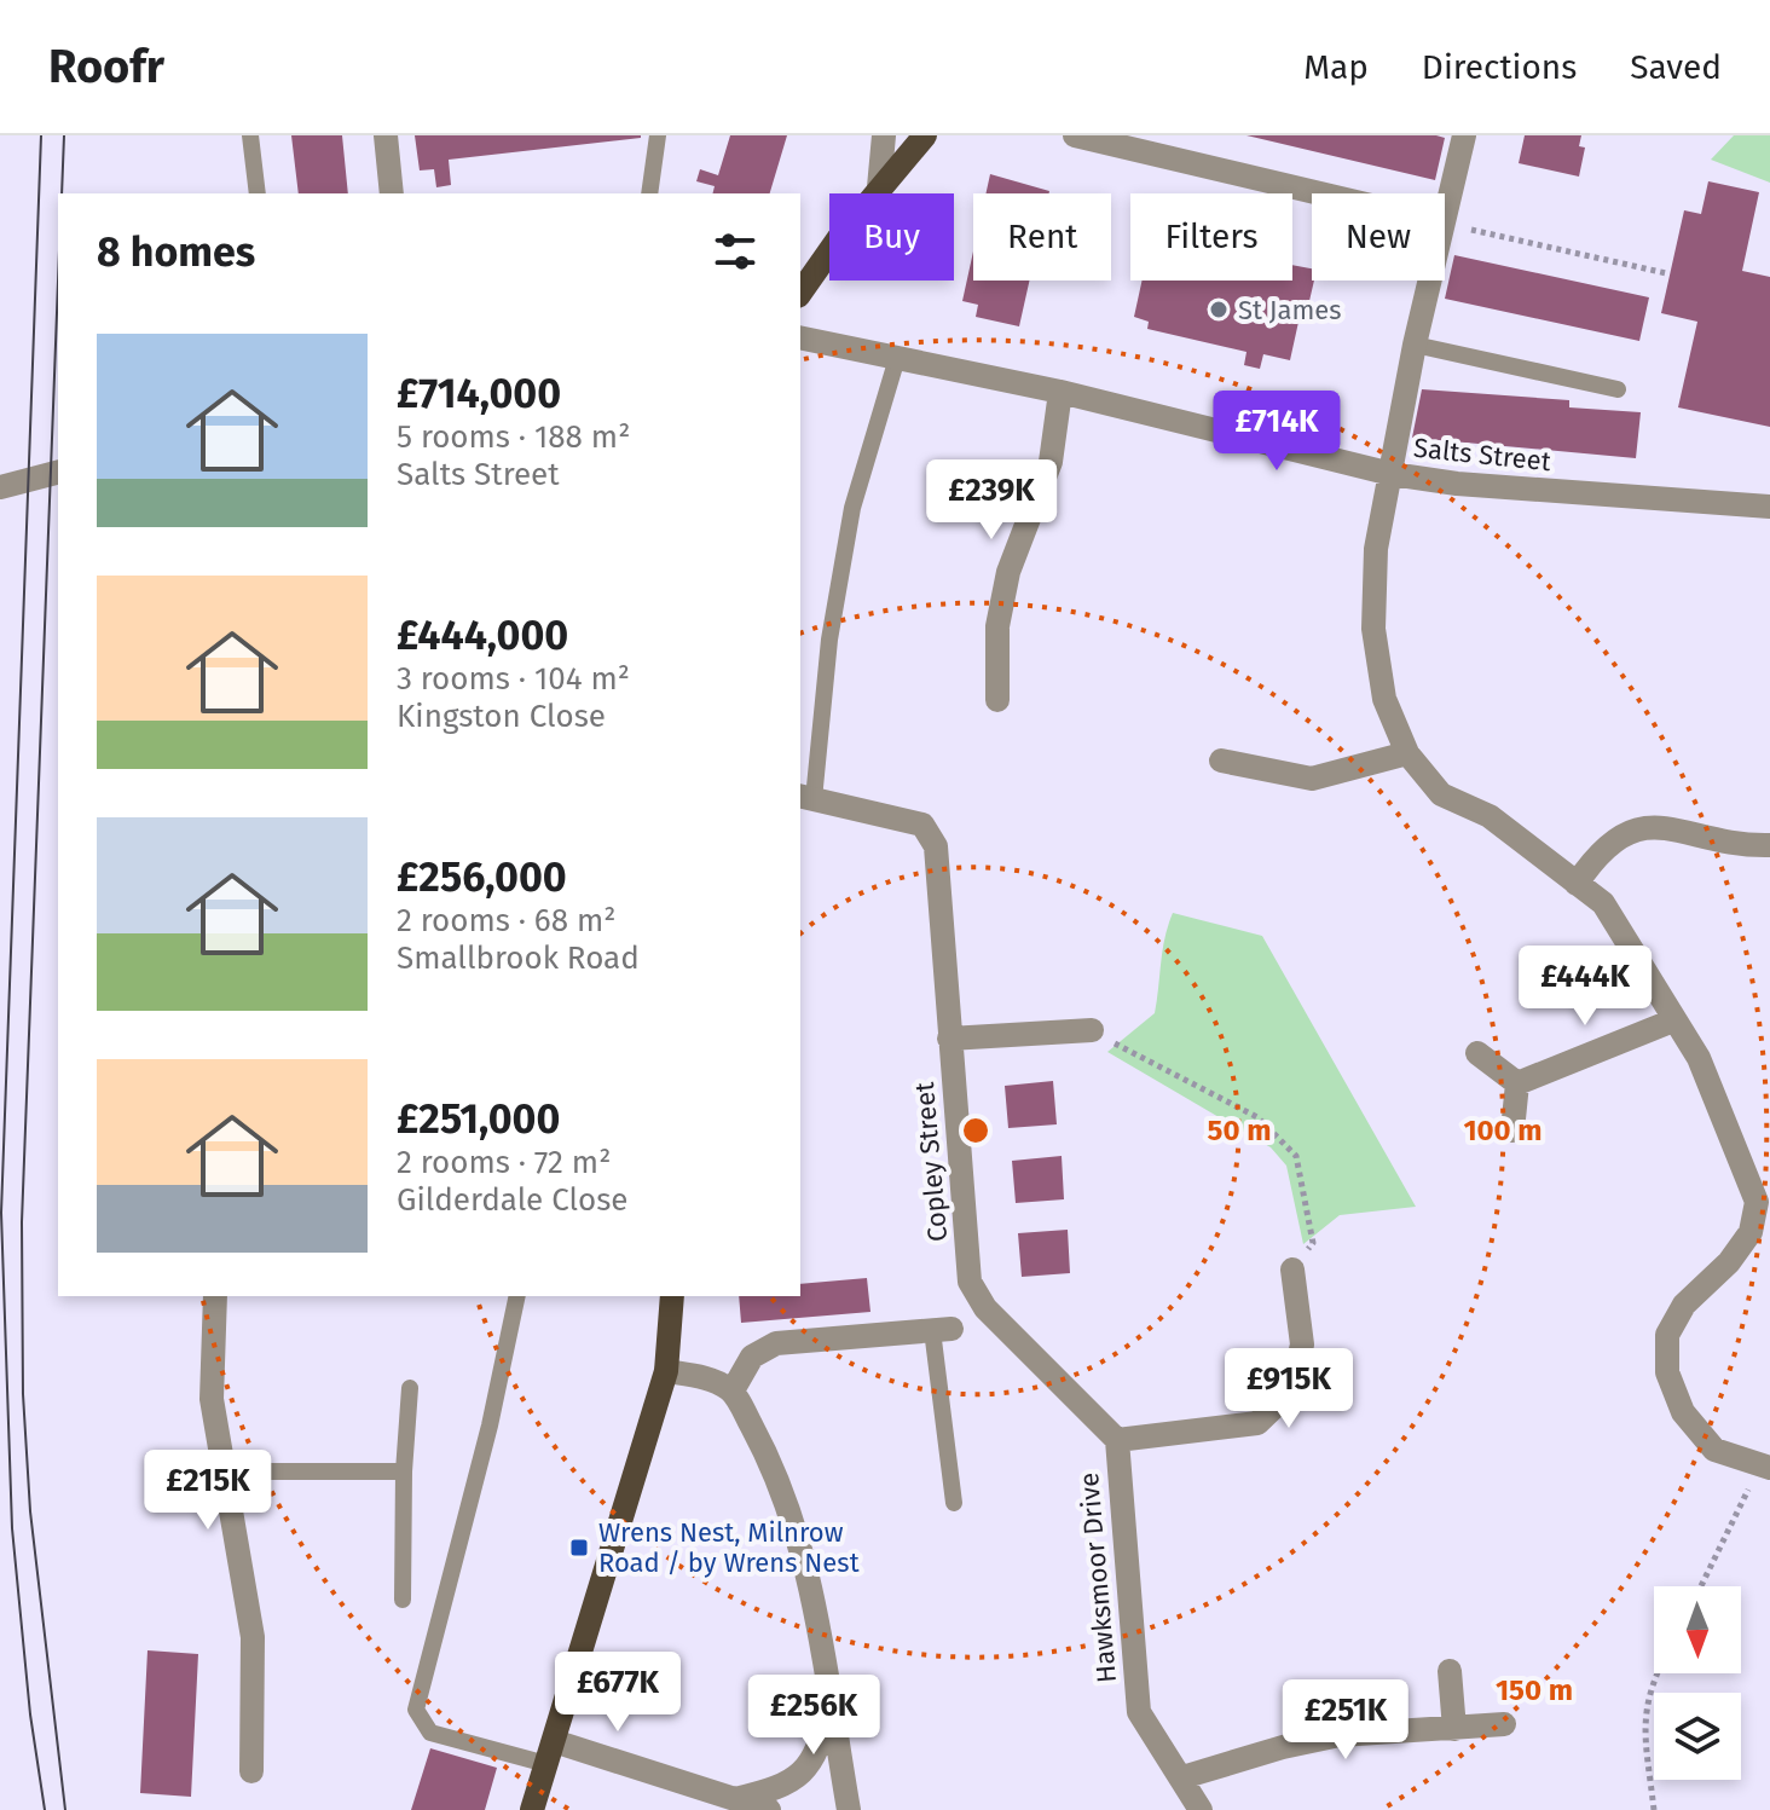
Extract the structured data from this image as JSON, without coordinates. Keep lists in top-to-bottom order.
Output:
{
  "streets": {
    "street": ["Salts Street", "Copley Street", "Hawksmoor Drive"]
  },
  "crossings": [
    ["Copley Street", "Hawksmoor Drive"]
  ],
  "places": {
    "other": ["St James"],
    "transit": ["Wrens Nest, Milnrow Road / by Wrens Nest"]
  },
  "north": "bottom",
  "page": {
    "header": "Roofr",
    "nav": ["Map", "Directions", "Saved"],
    "chip": [
      "Buy",
      "Rent",
      "Filters",
      "New"
    ],
    "heading": "8 homes",
    "list": [
      {
        "name": "£714,000",
        "note": "5 rooms · 188 m² · Salts Street"
      },
      {
        "name": "£444,000",
        "note": "3 rooms · 104 m² · Kingston Close"
      },
      {
        "name": "£256,000",
        "note": "2 rooms · 68 m² · Smallbrook Road"
      },
      {
        "name": "£251,000",
        "note": "2 rooms · 72 m² · Gilderdale Close"
      }
    ],
    "price": [
      "£714K",
      "£239K",
      "£444K",
      "£915K",
      "£215K",
      "£677K",
      "£256K",
      "£251K"
    ]
  },
  "rings": ["50 m", "100 m", "150 m"]
}
